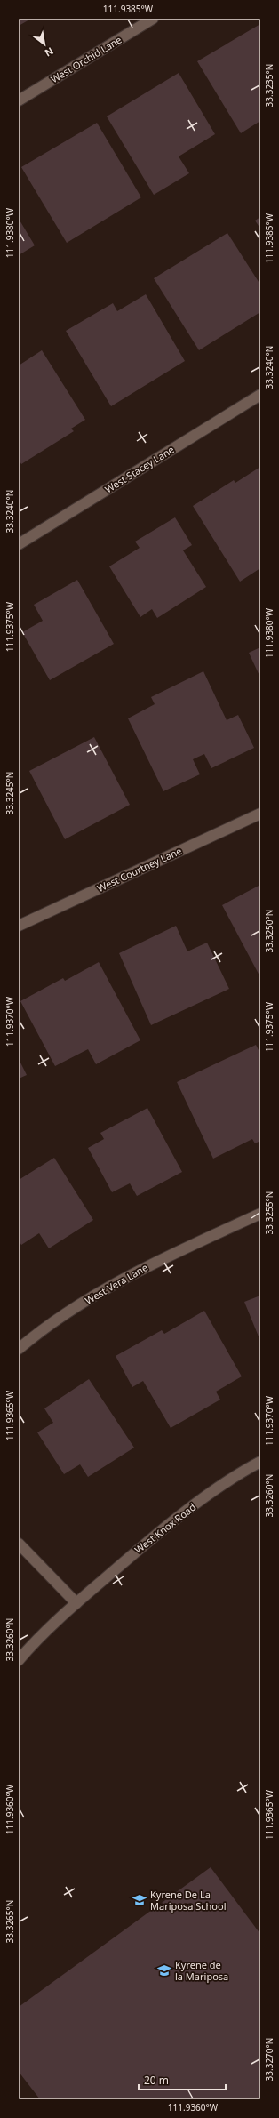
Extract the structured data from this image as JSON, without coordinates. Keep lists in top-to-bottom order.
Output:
{
  "streets": {
    "street": [
      "West Orchid Lane",
      "West Stacey Lane",
      "West Courtney Lane",
      "West Vera Lane",
      "West Knox Road"
    ]
  },
  "places": {
    "school or university": ["Kyrene De La Mariposa School", "Kyrene de la Mariposa"]
  },
  "scale_bar": "20 m",
  "north": "bottom right",
  "coordinates": [
    "111.9385°W",
    "33.3235°N",
    "111.9380°W",
    "33.3240°N",
    "111.9375°W",
    "33.3245°N",
    "33.3250°N",
    "111.9370°W",
    "33.3255°N",
    "111.9365°W",
    "33.3260°N",
    "111.9360°W",
    "33.3265°N",
    "33.3270°N"
  ]
}
